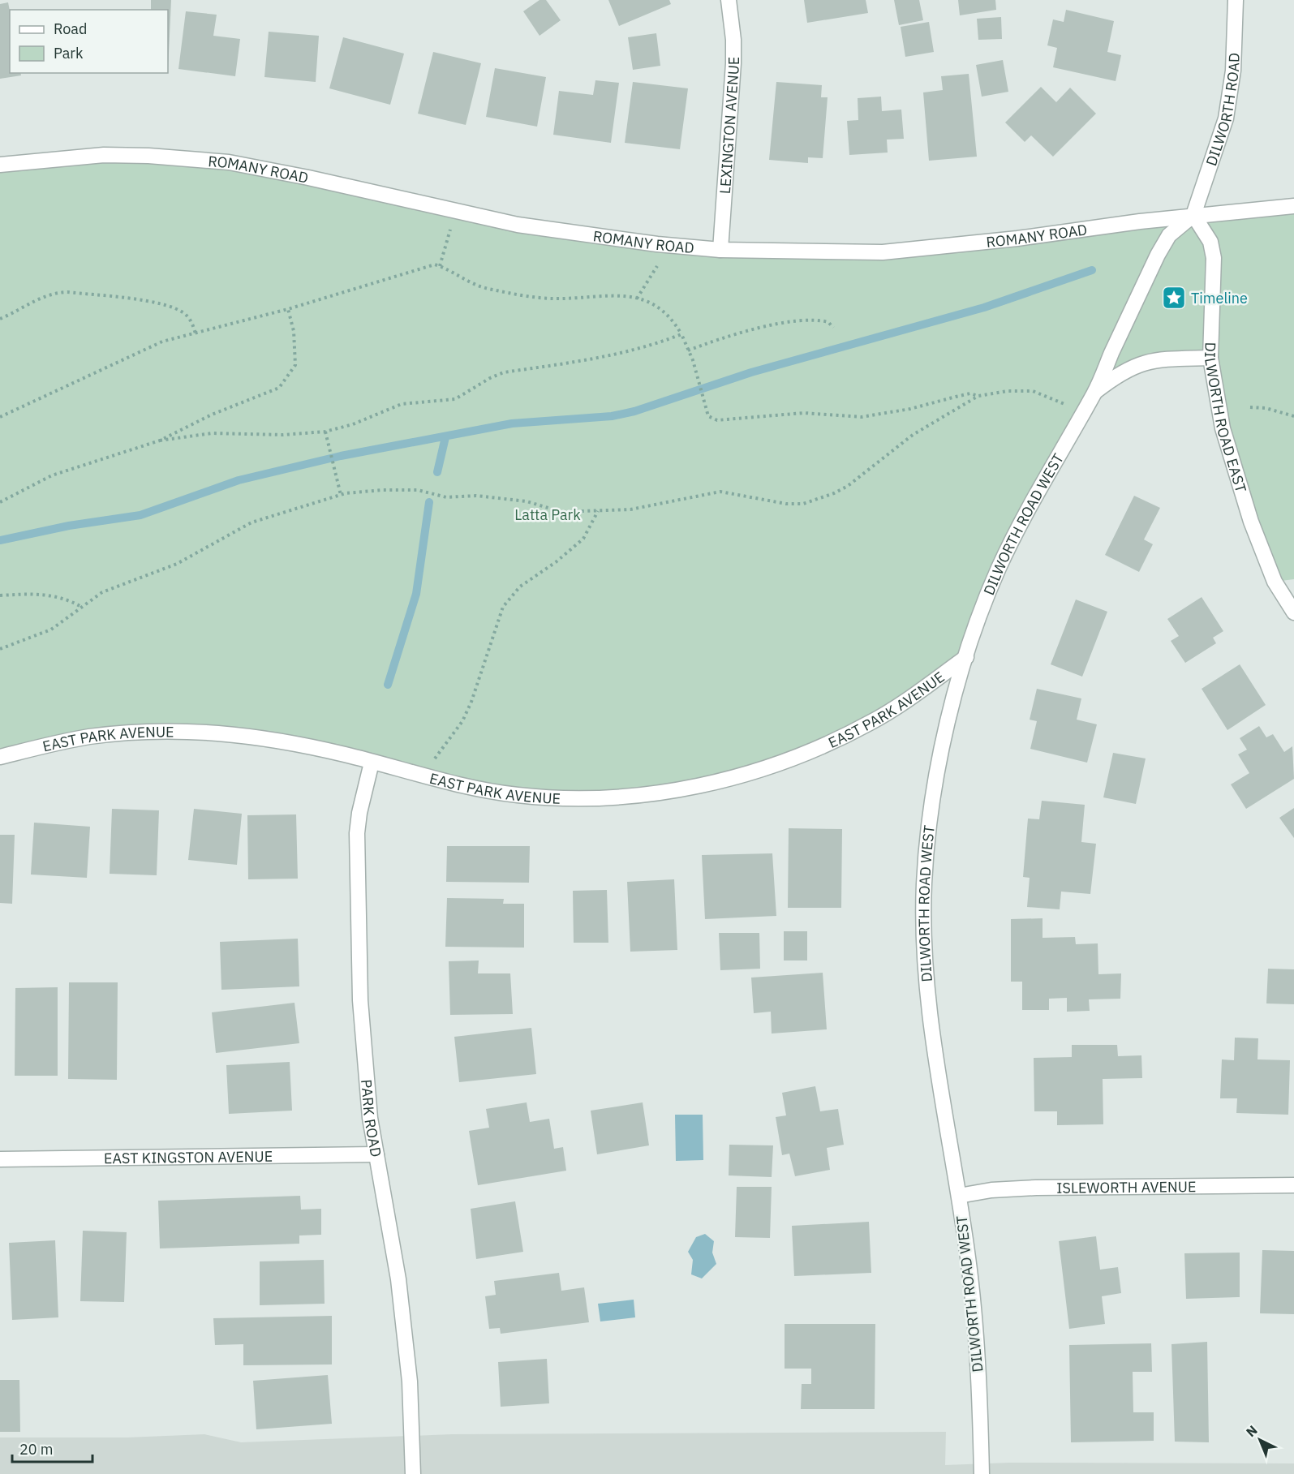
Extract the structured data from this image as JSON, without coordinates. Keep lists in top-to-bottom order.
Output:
{
  "streets": {
    "street": [
      "DILWORTH ROAD",
      "LEXINGTON AVENUE",
      "ROMANY ROAD",
      "DILWORTH ROAD EAST",
      "DILWORTH ROAD WEST",
      "EAST PARK AVENUE",
      "PARK ROAD",
      "EAST KINGSTON AVENUE",
      "ISLEWORTH AVENUE"
    ]
  },
  "crossings": [
    ["DILWORTH ROAD", "ROMANY ROAD"],
    ["DILWORTH ROAD", "DILWORTH ROAD EAST"],
    ["DILWORTH ROAD", "DILWORTH ROAD WEST"],
    ["LEXINGTON AVENUE", "ROMANY ROAD"],
    ["ROMANY ROAD", "DILWORTH ROAD EAST"],
    ["ROMANY ROAD", "DILWORTH ROAD WEST"],
    ["DILWORTH ROAD EAST", "DILWORTH ROAD WEST"],
    ["DILWORTH ROAD WEST", "EAST PARK AVENUE"],
    ["DILWORTH ROAD WEST", "ISLEWORTH AVENUE"],
    ["EAST PARK AVENUE", "PARK ROAD"],
    ["PARK ROAD", "EAST KINGSTON AVENUE"]
  ],
  "parks": ["Latta Park"],
  "places": {
    "place": ["Timeline"]
  },
  "legend": ["Road", "Park"],
  "scale_bar": "20 m",
  "north": "top left"
}
